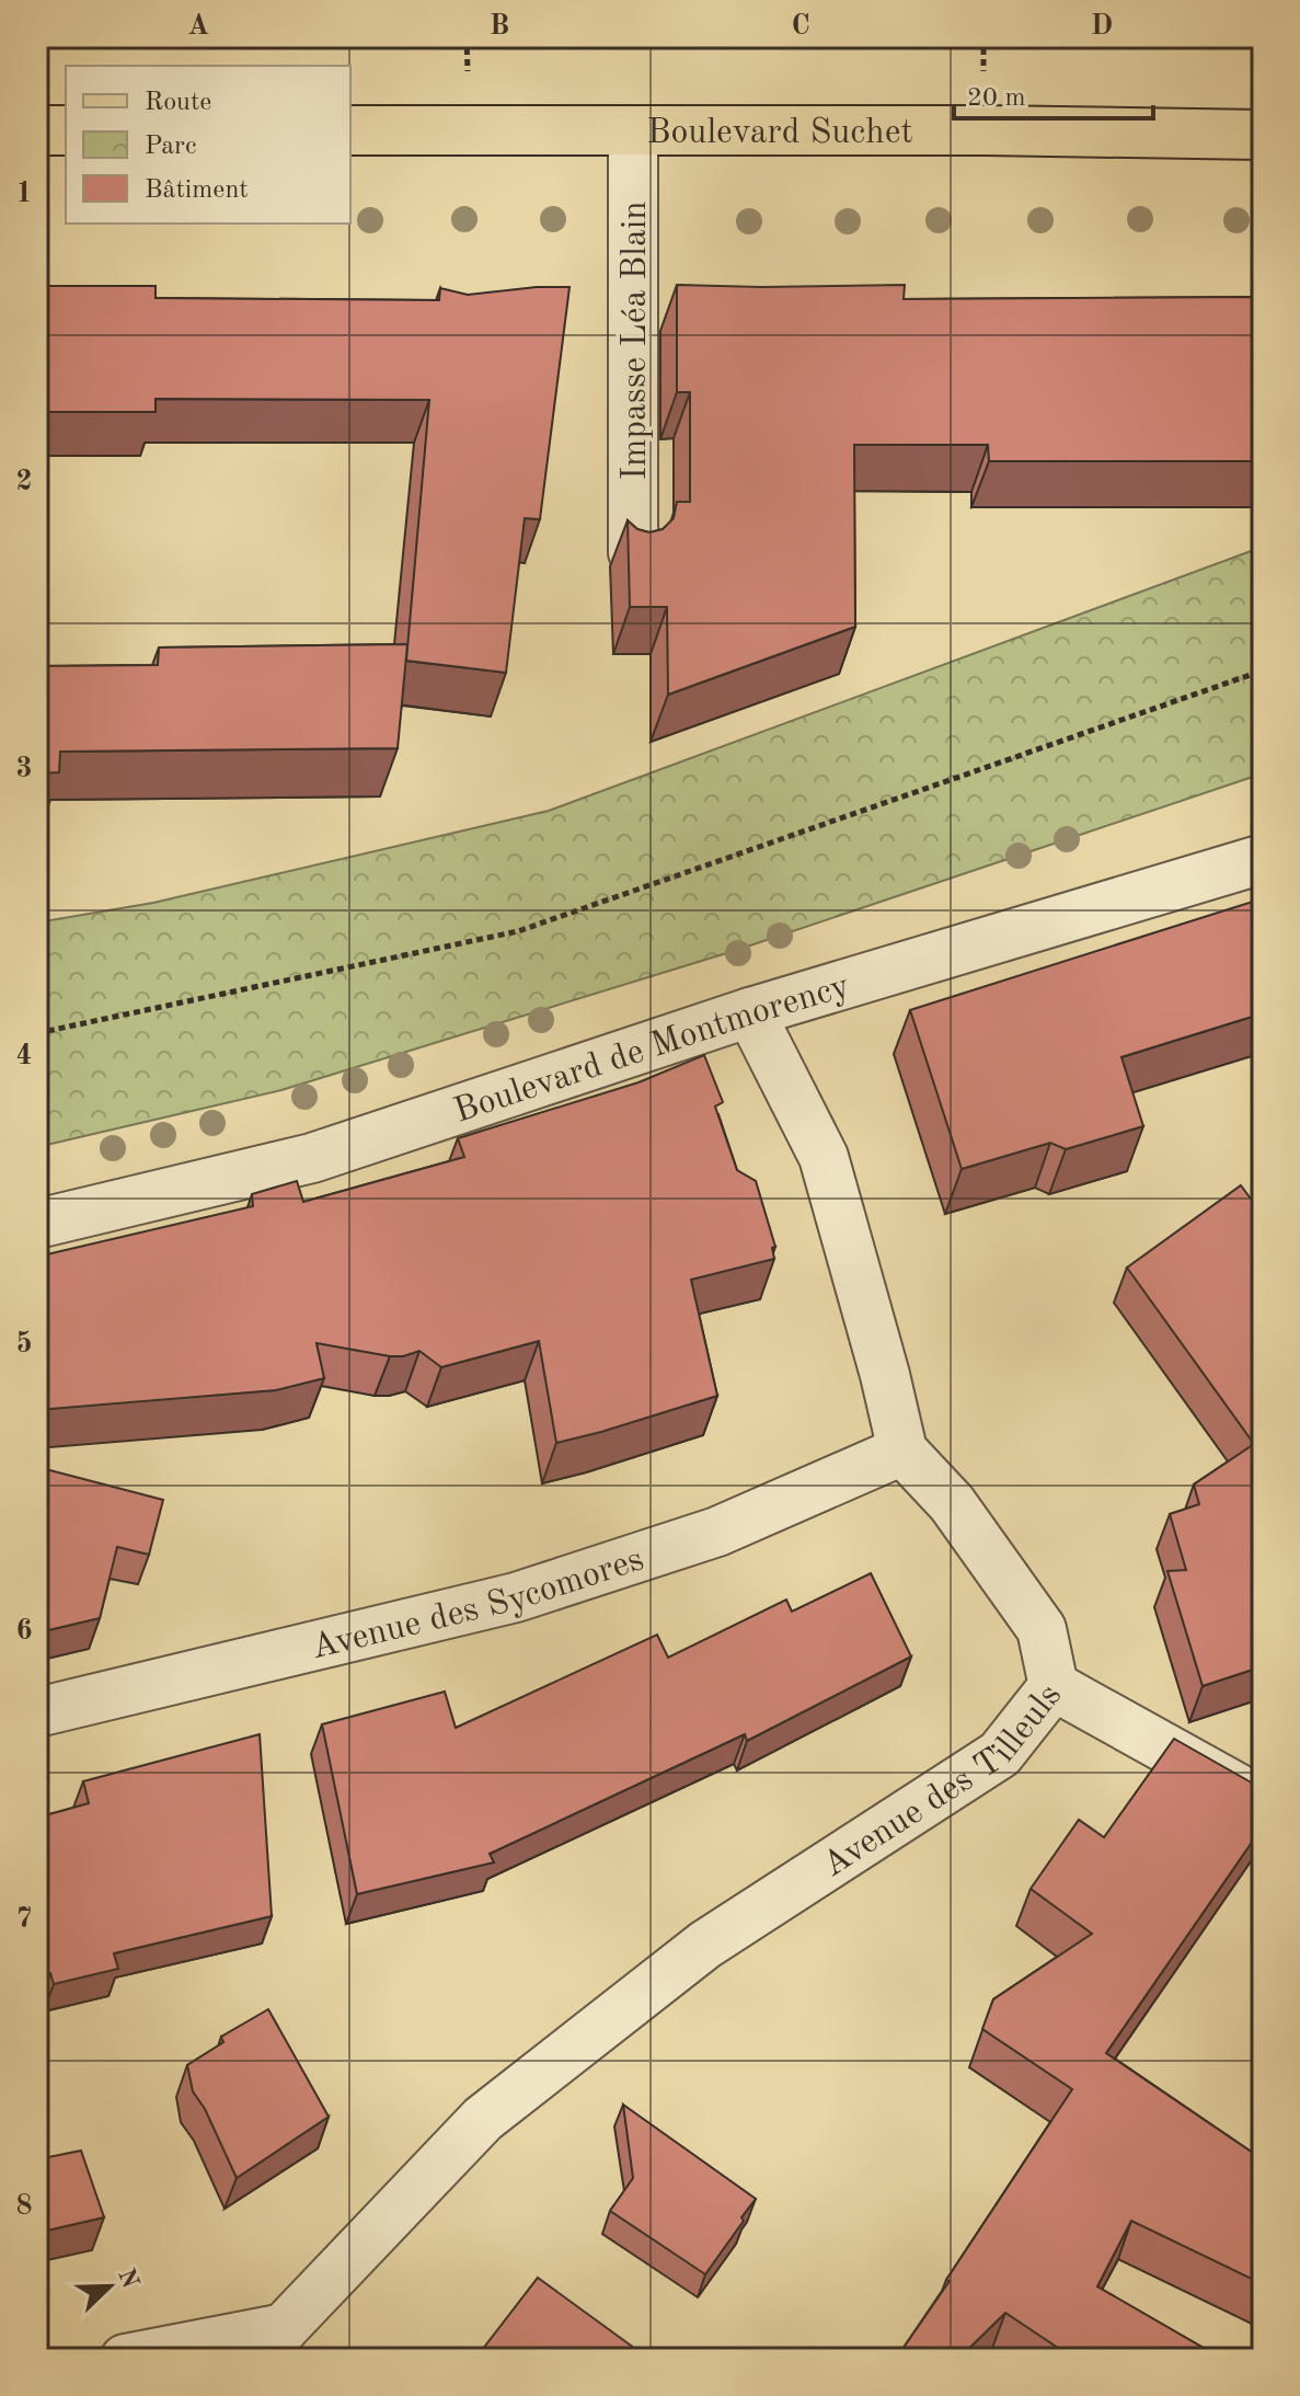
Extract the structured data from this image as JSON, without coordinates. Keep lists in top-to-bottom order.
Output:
{
  "streets": {
    "main road": ["Boulevard Suchet"],
    "street": [
      "Impasse Léa Blain",
      "Boulevard de Montmorency",
      "Avenue des Sycomores",
      "Avenue des Tilleuls"
    ]
  },
  "crossings": [
    ["Boulevard Suchet", "Impasse Léa Blain"],
    ["Avenue des Sycomores", "Avenue des Tilleuls"]
  ],
  "legend": ["Route", "Parc", "Bâtiment"],
  "scale_bar": "20 m",
  "north": "top right",
  "grid": {
    "columns": [
      "A",
      "B",
      "C",
      "D"
    ],
    "rows": [
      "1",
      "2",
      "3",
      "4",
      "5",
      "6",
      "7",
      "8"
    ]
  }
}
